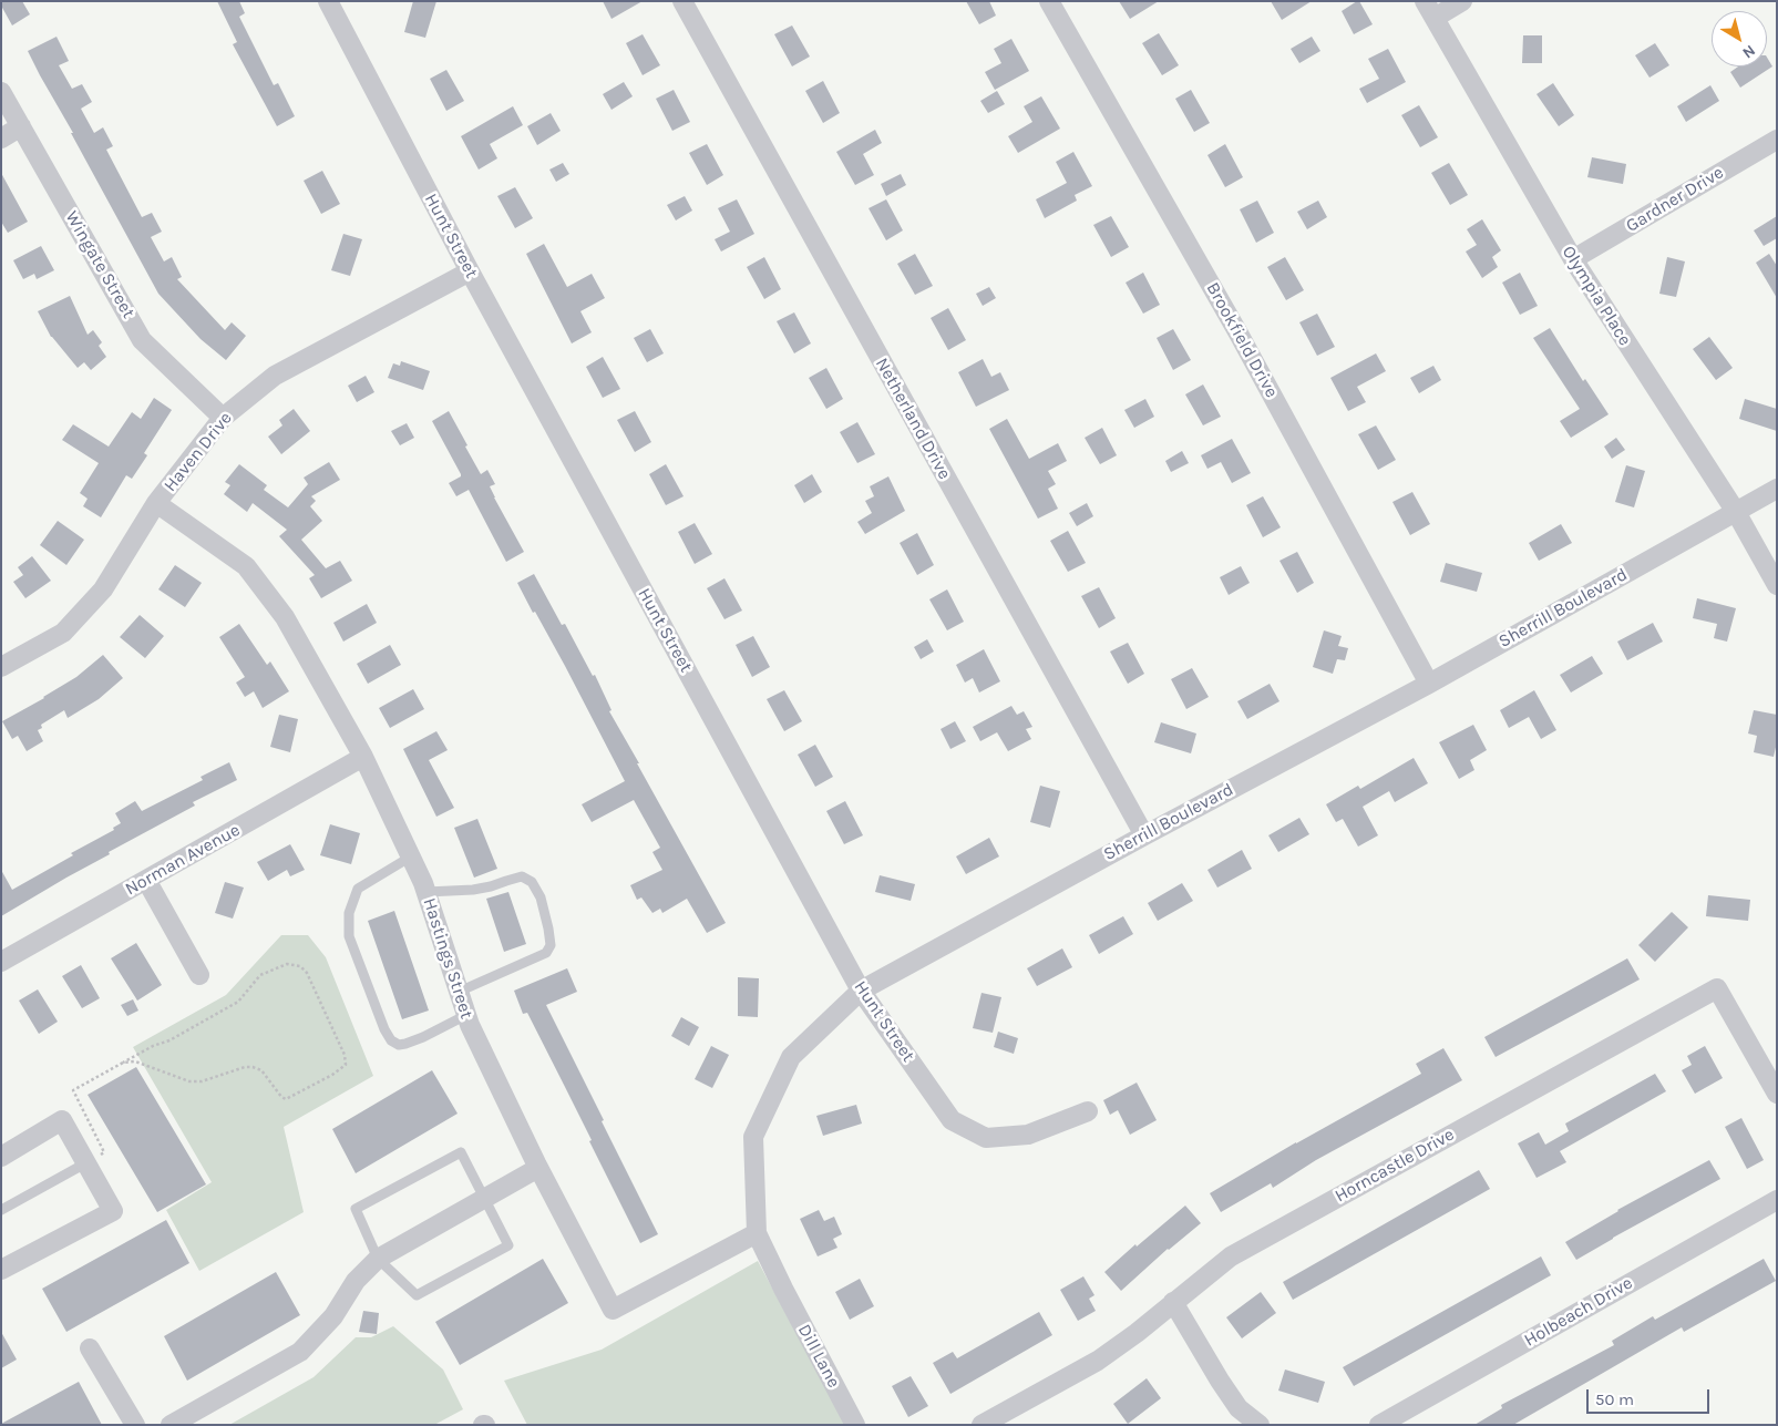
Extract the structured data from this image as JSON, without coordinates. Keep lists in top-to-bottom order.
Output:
{
  "streets": {
    "street": [
      "Gardner Drive",
      "Hunt Street",
      "Wingate Street",
      "Olympia Place",
      "Brookfield Drive",
      "Netherland Drive",
      "Haven Drive",
      "Sherrill Boulevard",
      "Norman Avenue",
      "Hastings Street",
      "Horncastle Drive",
      "Holbeach Drive",
      "Dill Lane"
    ]
  },
  "crossings": [
    ["Gardner Drive", "Olympia Place"],
    ["Hunt Street", "Haven Drive"],
    ["Hunt Street", "Sherrill Boulevard"],
    ["Wingate Street", "Haven Drive"],
    ["Olympia Place", "Sherrill Boulevard"],
    ["Brookfield Drive", "Sherrill Boulevard"],
    ["Netherland Drive", "Sherrill Boulevard"],
    ["Haven Drive", "Hastings Street"],
    ["Sherrill Boulevard", "Hastings Street"],
    ["Sherrill Boulevard", "Dill Lane"],
    ["Norman Avenue", "Hastings Street"]
  ],
  "scale_bar": "50 m",
  "north": "bottom right"
}
